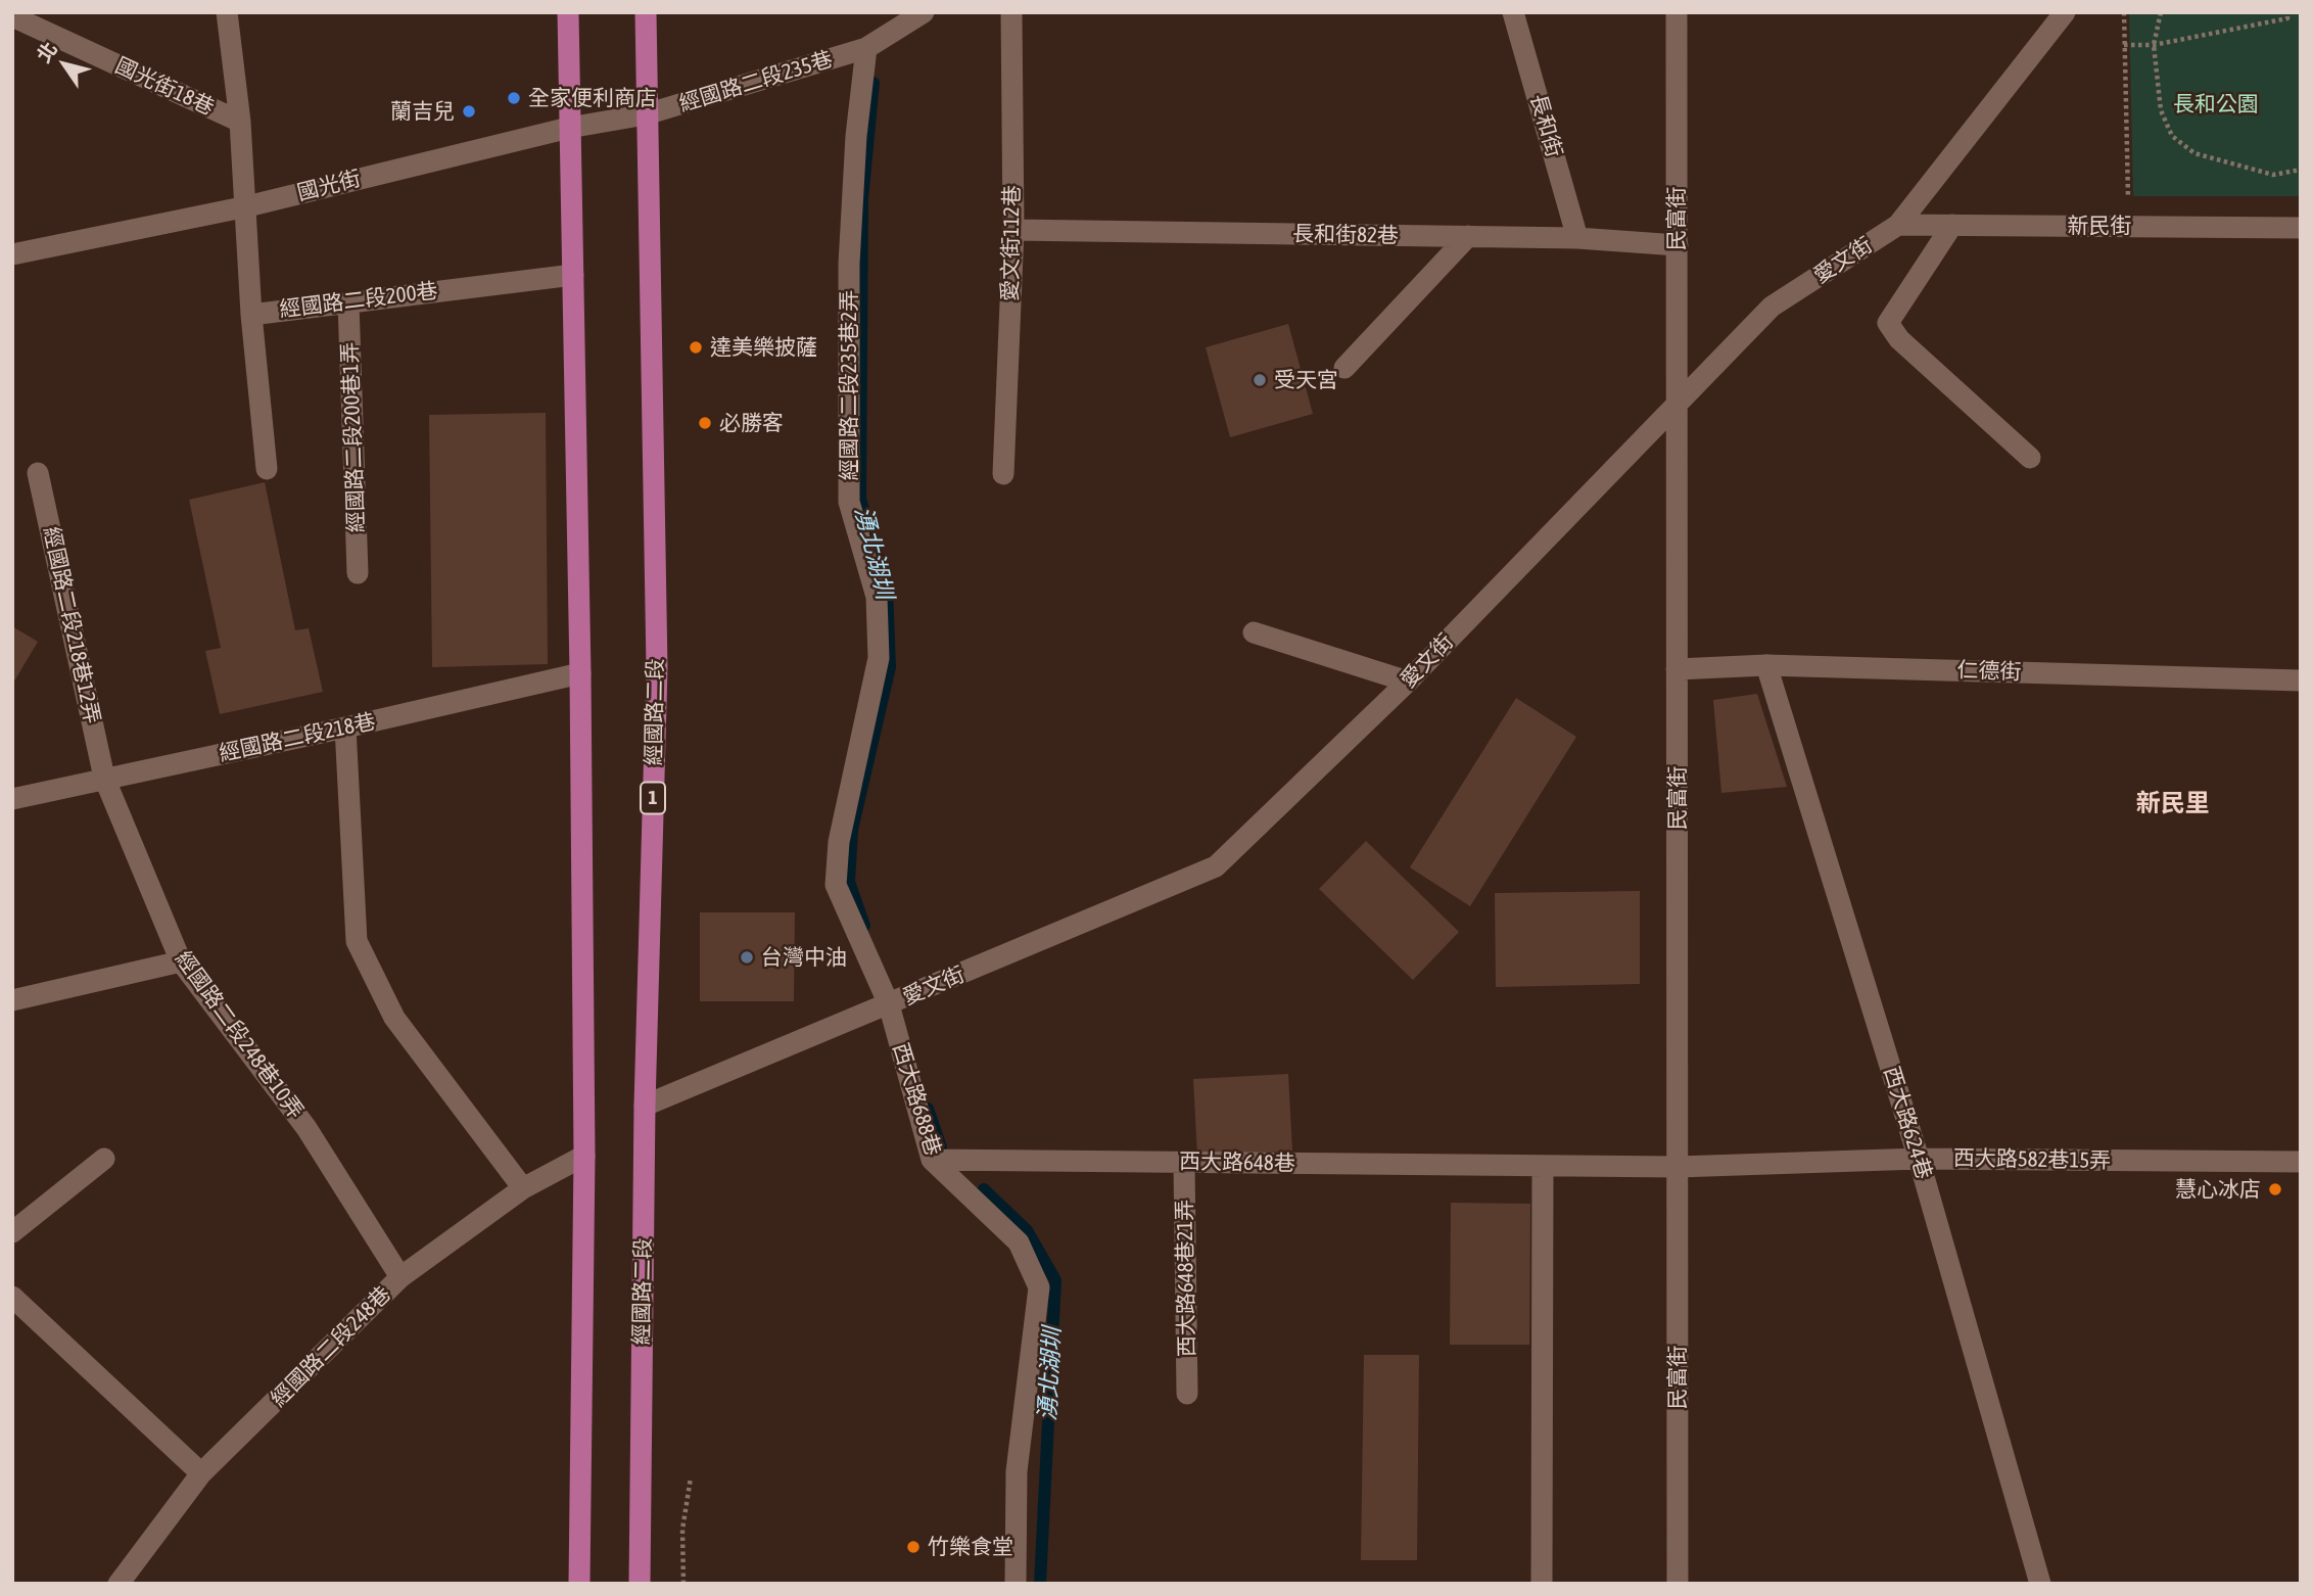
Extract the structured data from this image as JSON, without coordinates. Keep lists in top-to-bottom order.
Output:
{
  "streets": {
    "main road": ["經國路二段", "1"],
    "street": [
      "經國路二段235巷",
      "國光街18巷",
      "長和街",
      "國光街",
      "民富街",
      "新民街",
      "長和街82巷",
      "愛文街112巷",
      "愛文街",
      "經國路二段200巷",
      "經國路二段235巷2弄",
      "經國路二段200巷1弄",
      "經國路二段218巷12弄",
      "仁德街",
      "經國路二段218巷",
      "經國路二段248巷10弄",
      "西大路688巷",
      "西大路624巷",
      "西大路582巷15弄",
      "西大路648巷",
      "西大路648巷21弄",
      "經國路二段248巷"
    ]
  },
  "crossings": [
    ["經國路二段235巷", "國光街"],
    ["經國路二段235巷", "經國路二段235巷2弄"],
    ["經國路二段235巷", "經國路二段"],
    ["國光街18巷", "國光街"],
    ["國光街18巷", "經國路二段200巷"],
    ["長和街", "長和街82巷"],
    ["國光街", "經國路二段200巷"],
    ["國光街", "經國路二段"],
    ["民富街", "長和街82巷"],
    ["民富街", "愛文街"],
    ["民富街", "仁德街"],
    ["民富街", "西大路582巷15弄"],
    ["民富街", "西大路648巷"],
    ["新民街", "愛文街"],
    ["長和街82巷", "愛文街112巷"],
    ["愛文街", "經國路二段235巷2弄"],
    ["愛文街", "經國路二段"],
    ["愛文街", "西大路688巷"],
    ["經國路二段200巷", "經國路二段200巷1弄"],
    ["經國路二段235巷2弄", "西大路688巷"],
    ["經國路二段218巷12弄", "經國路二段218巷"],
    ["經國路二段218巷12弄", "經國路二段248巷10弄"],
    ["仁德街", "西大路624巷"],
    ["經國路二段218巷", "經國路二段248巷10弄"],
    ["經國路二段248巷10弄", "經國路二段248巷"],
    ["西大路688巷", "西大路648巷"],
    ["西大路624巷", "西大路582巷15弄"],
    ["西大路582巷15弄", "西大路648巷"],
    ["西大路648巷", "西大路648巷21弄"]
  ],
  "districts": ["新民里"],
  "water": ["湧北湖圳"],
  "parks": ["長和公園"],
  "places": [
    "全家便利商店",
    "蘭吉兒",
    "達美樂披薩",
    "受天宮",
    "必勝客",
    "台灣中油",
    "慧心冰店",
    "竹樂食堂"
  ],
  "north": "top left"
}
